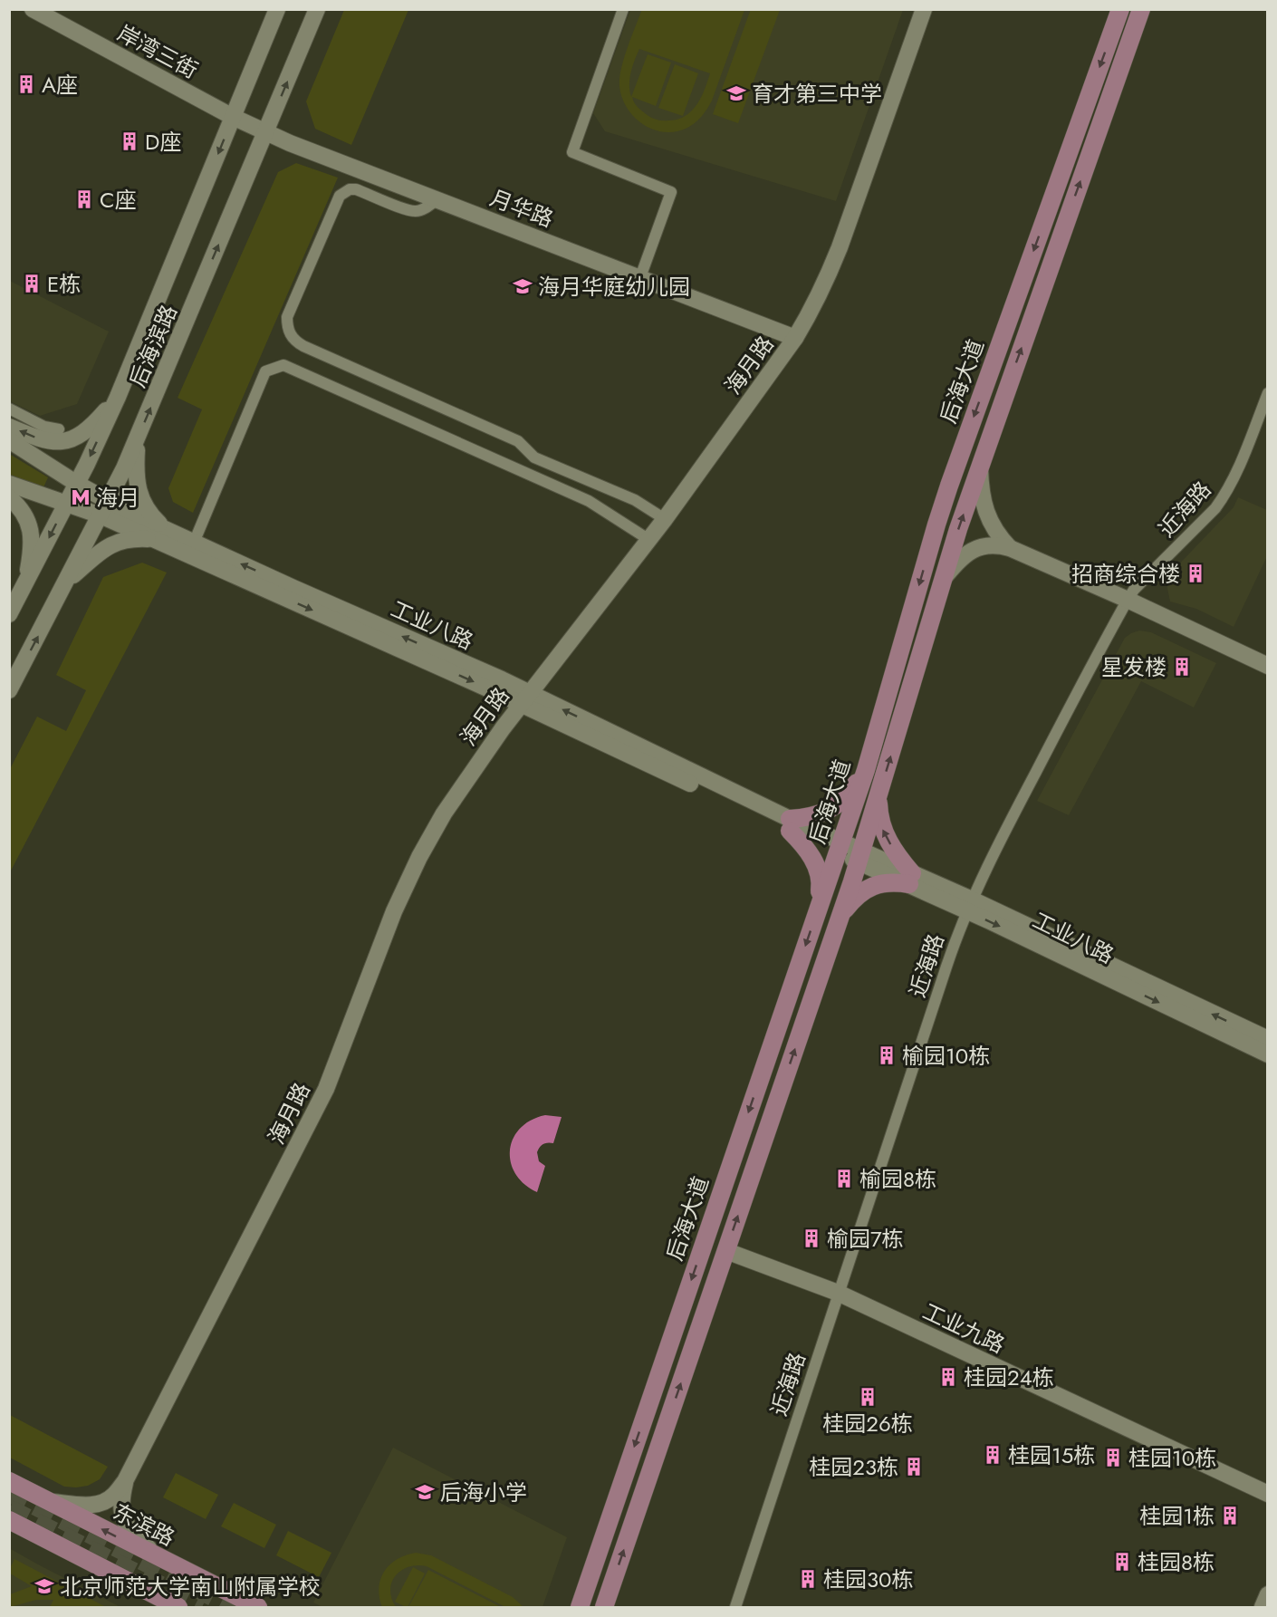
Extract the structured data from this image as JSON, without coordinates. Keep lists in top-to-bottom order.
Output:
{
  "streets": {
    "main road": [
      "岸湾三街",
      "月华路",
      "后海滨路",
      "海月路",
      "后海大道",
      "工业八路",
      "工业九路",
      "东滨路"
    ],
    "street": ["近海路"]
  },
  "crossings": [
    ["岸湾三街", "月华路"],
    ["岸湾三街", "后海滨路"],
    ["月华路", "后海滨路"],
    ["月华路", "海月路"],
    ["后海滨路", "工业八路"],
    ["海月路", "工业八路"],
    ["后海大道", "工业八路"],
    ["后海大道", "工业九路"],
    ["近海路", "工业八路"],
    ["近海路", "工业九路"]
  ],
  "places": {
    "building": [
      "A座",
      "D座",
      "C座",
      "E栋",
      "招商综合楼",
      "星发楼",
      "榆园10栋",
      "榆园8栋",
      "榆园7栋",
      "桂园24栋",
      "桂园26栋",
      "桂园15栋",
      "桂园10栋",
      "桂园23栋",
      "桂园1栋",
      "桂园8栋",
      "桂园30栋"
    ],
    "school or university": [
      "育才第三中学",
      "海月华庭幼儿园",
      "后海小学",
      "北京师范大学南山附属学校"
    ],
    "metro station": ["海月"]
  }
}
